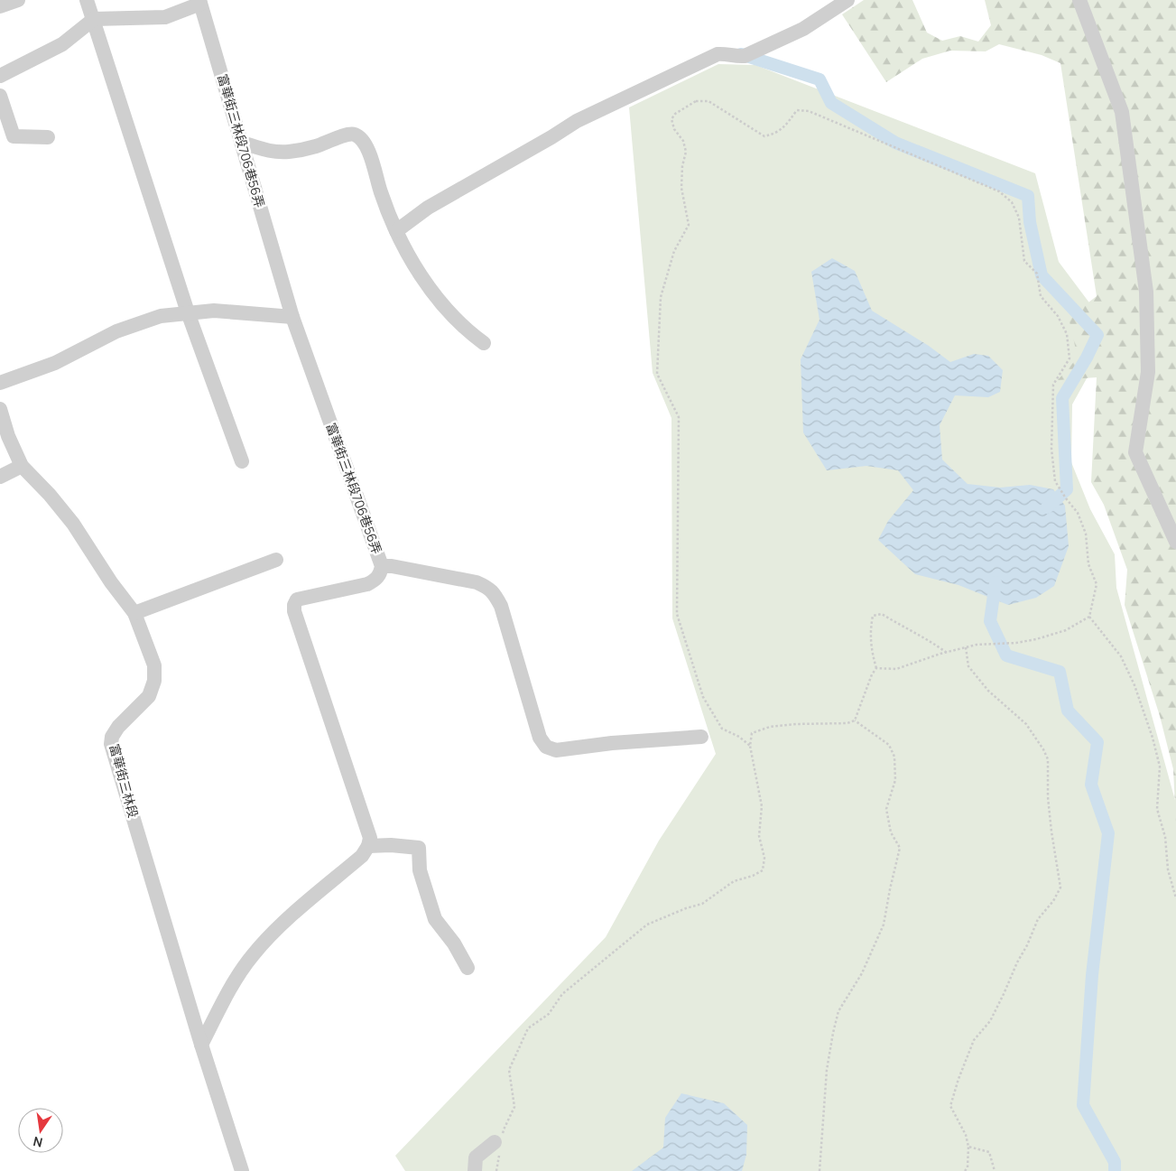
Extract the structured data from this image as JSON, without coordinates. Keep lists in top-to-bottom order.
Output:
{
  "streets": {
    "street": ["富華街三林段706巷56弄", "富華街三林段"]
  },
  "north": "bottom"
}
